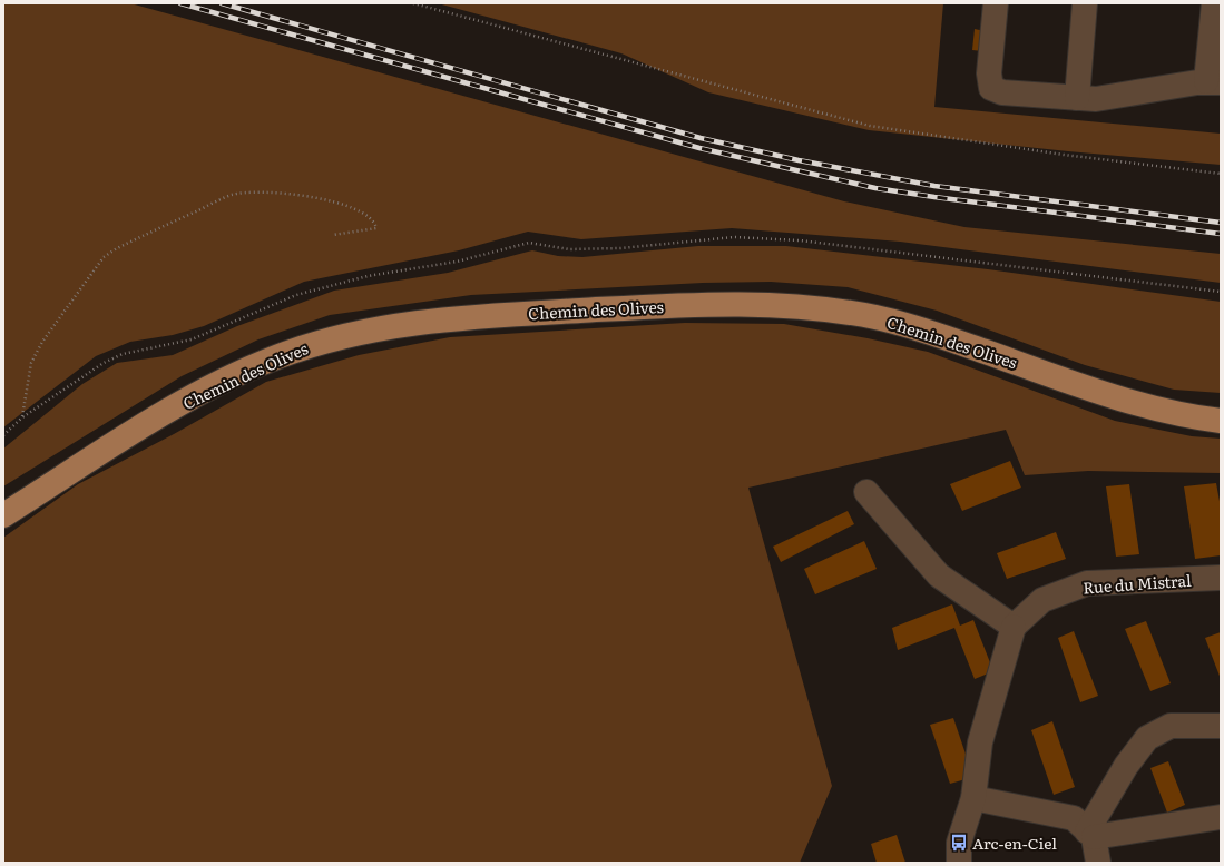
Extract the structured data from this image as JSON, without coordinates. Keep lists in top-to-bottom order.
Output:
{
  "streets": {
    "main road": ["Chemin des Olives"],
    "street": ["Rue du Mistral"]
  },
  "places": {
    "bus stop": ["Arc-en-Ciel"]
  }
}
